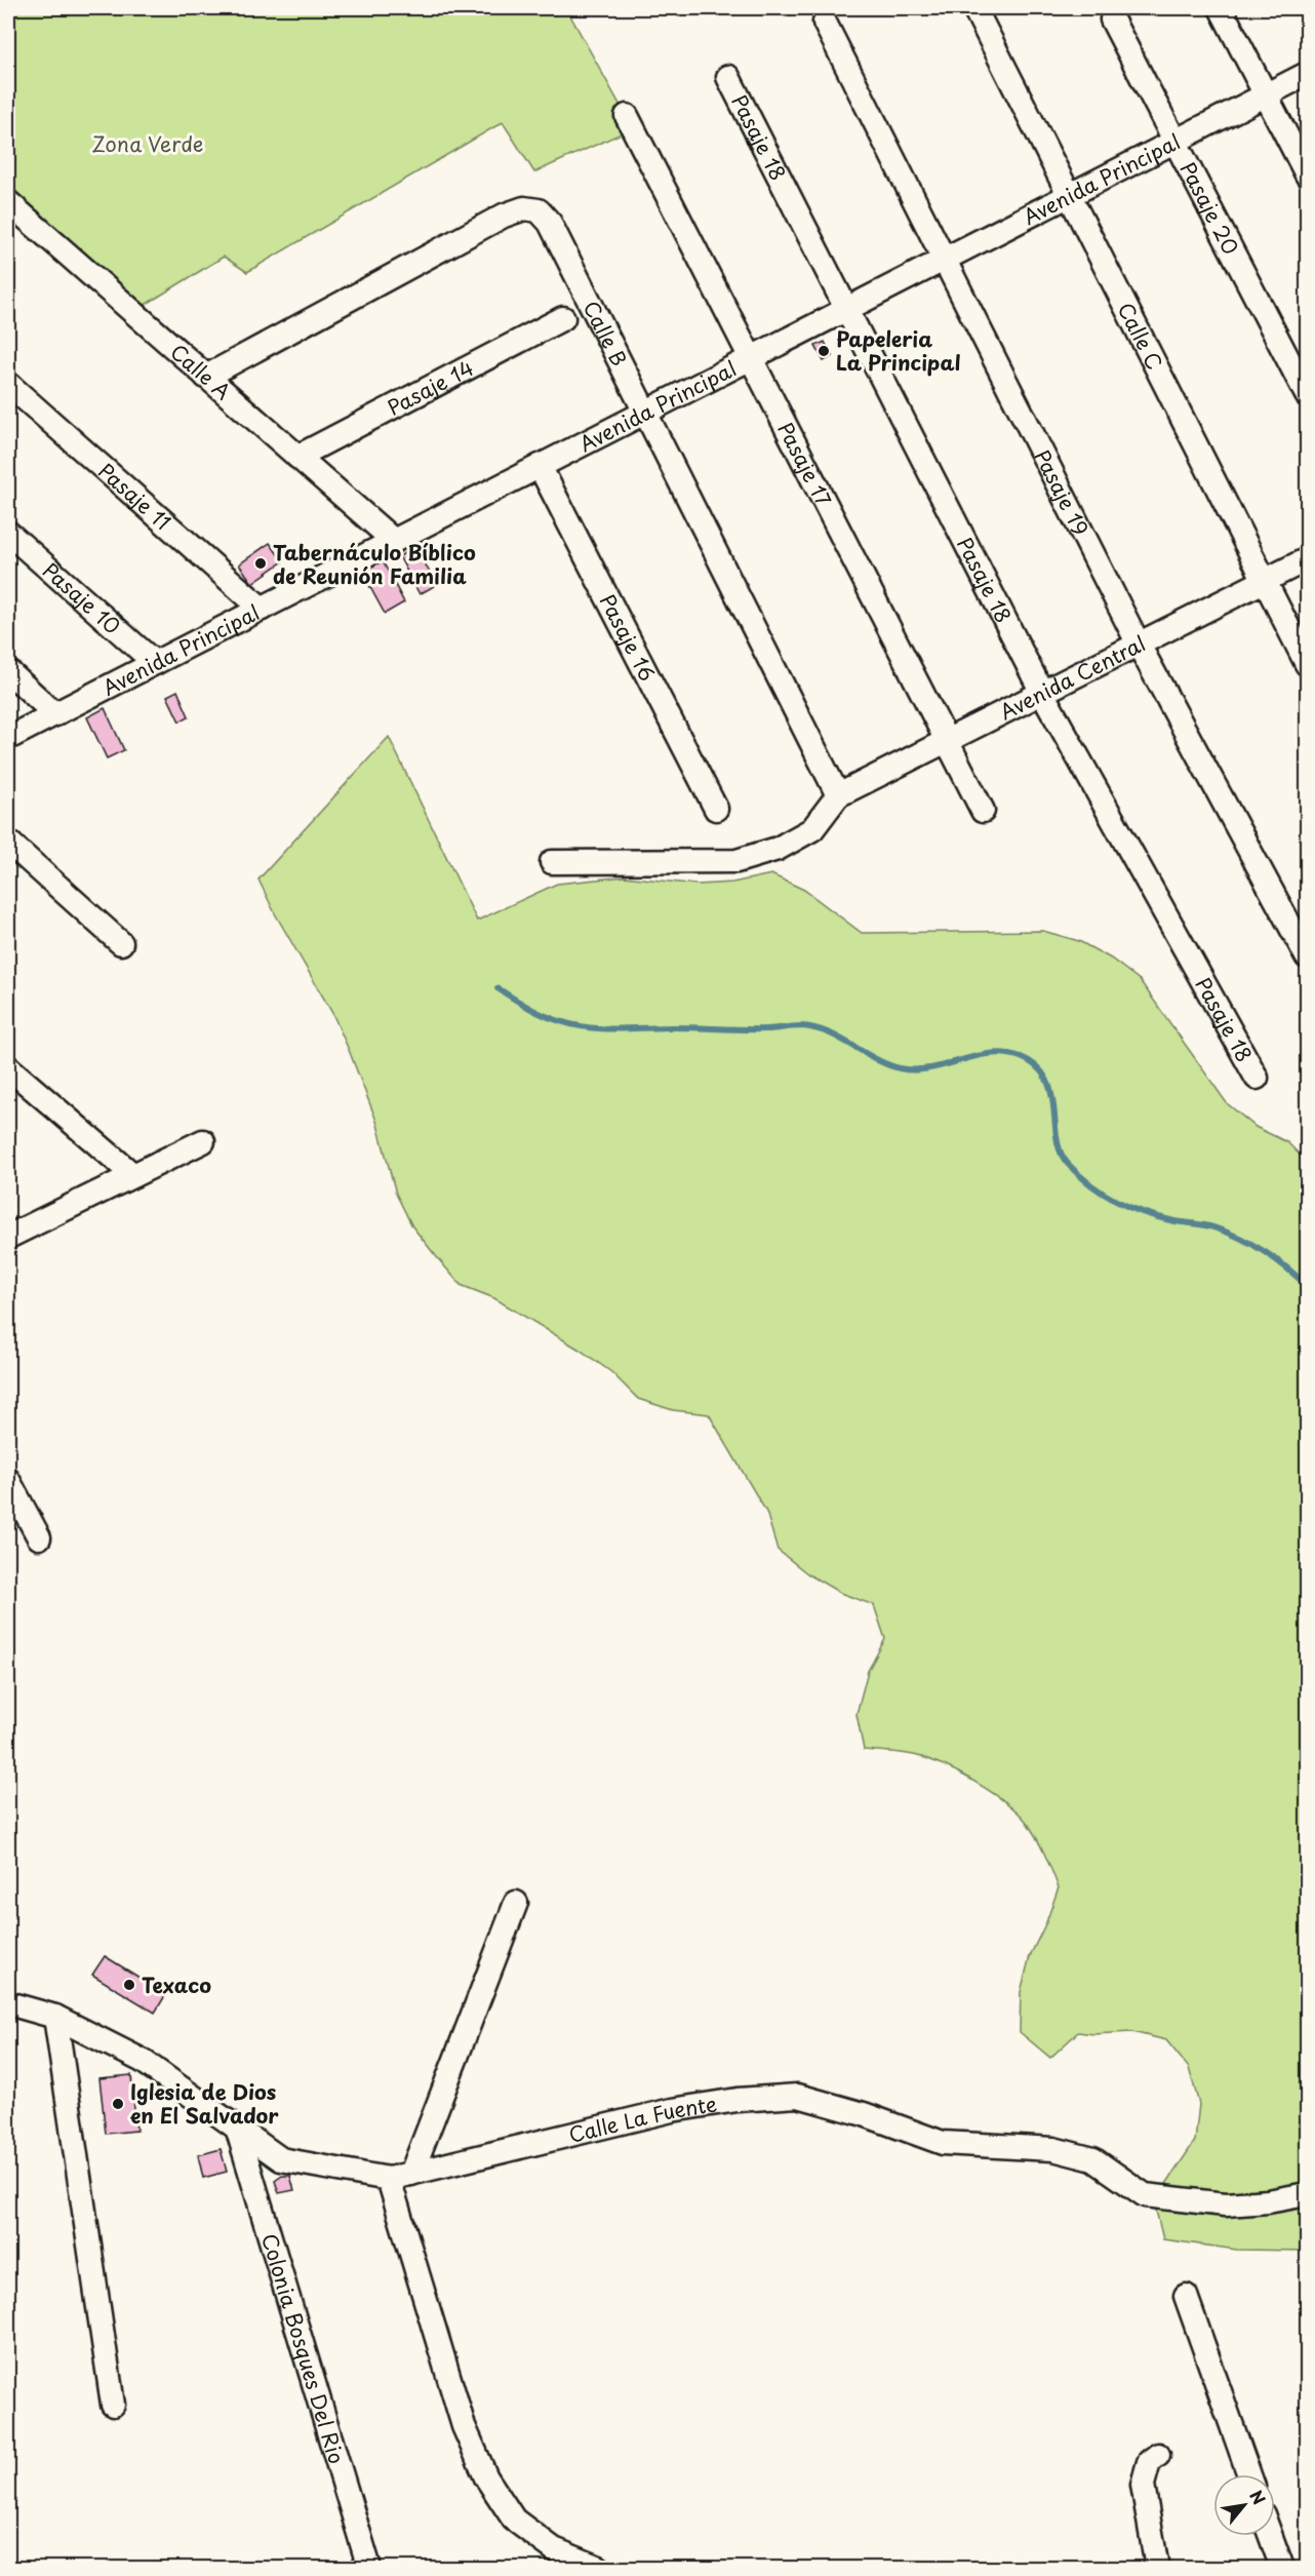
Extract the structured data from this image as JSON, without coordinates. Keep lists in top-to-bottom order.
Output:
{
  "streets": {
    "street": [
      "Pasaje 18",
      "Avenida Principal",
      "Pasaje 20",
      "Calle B",
      "Calle C",
      "Calle A",
      "Pasaje 14",
      "Pasaje 17",
      "Pasaje 19",
      "Pasaje 11",
      "Pasaje 10",
      "Pasaje 16",
      "Avenida Central",
      "Calle La Fuente",
      "Colonia Bosques Del Rio"
    ]
  },
  "crossings": [
    ["Pasaje 18", "Avenida Principal"],
    ["Pasaje 18", "Avenida Central"],
    ["Avenida Principal", "Pasaje 20"],
    ["Avenida Principal", "Calle B"],
    ["Avenida Principal", "Calle C"],
    ["Avenida Principal", "Calle A"],
    ["Avenida Principal", "Pasaje 17"],
    ["Avenida Principal", "Pasaje 19"],
    ["Avenida Principal", "Pasaje 11"],
    ["Avenida Principal", "Pasaje 10"],
    ["Avenida Principal", "Pasaje 16"],
    ["Calle B", "Calle A"],
    ["Calle B", "Avenida Central"],
    ["Calle C", "Avenida Central"],
    ["Calle A", "Pasaje 14"],
    ["Pasaje 17", "Avenida Central"],
    ["Pasaje 19", "Avenida Central"],
    ["Calle La Fuente", "Colonia Bosques Del Rio"]
  ],
  "parks": ["Zona Verde"],
  "places": [
    "Papeleria La Principal",
    "Tabernáculo Bíblico de Reunión Familia",
    "Texaco",
    "Iglesia de Dios en El Salvador"
  ],
  "north": "top right"
}
